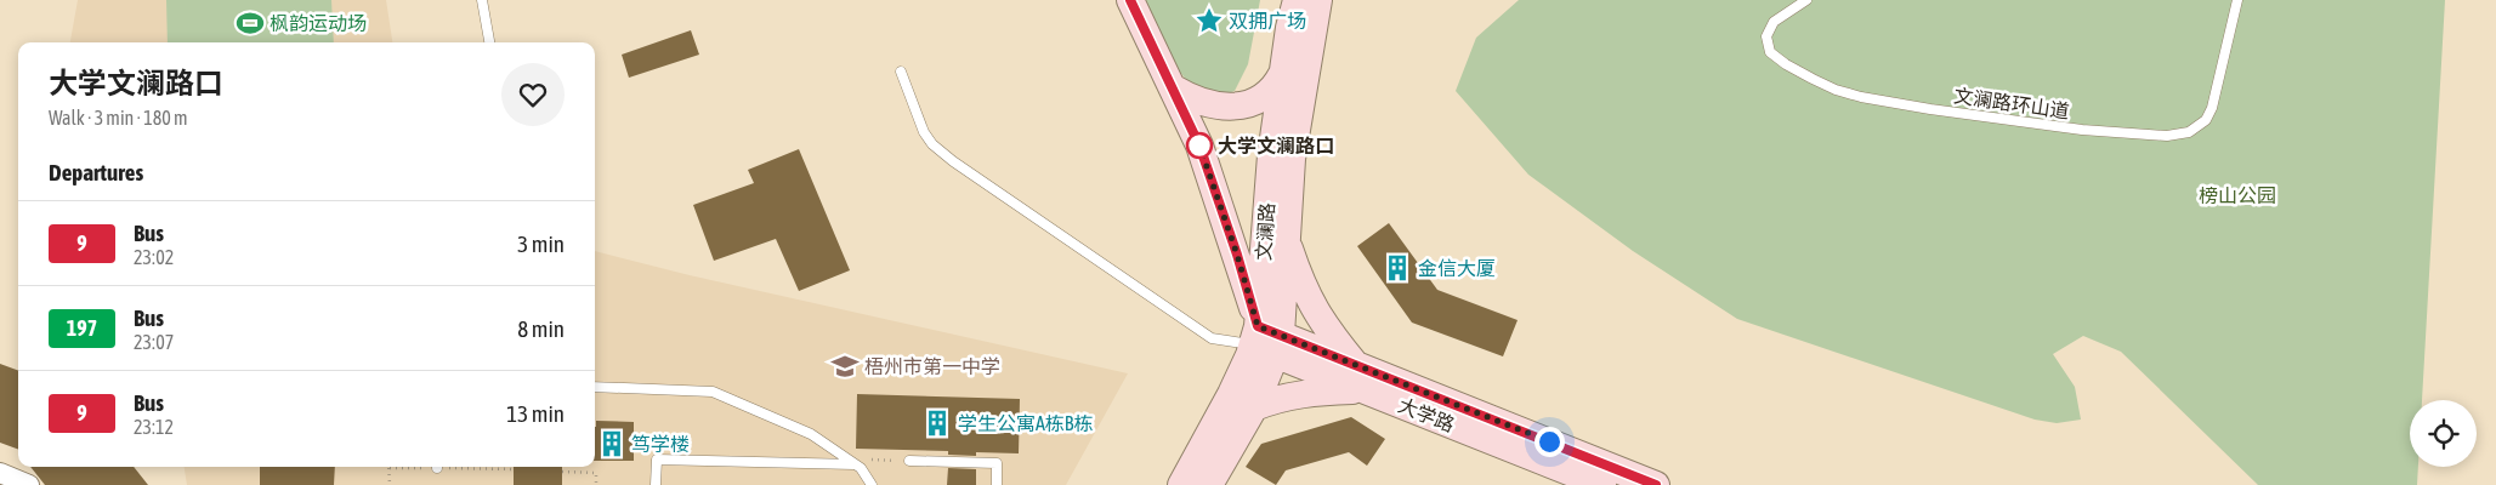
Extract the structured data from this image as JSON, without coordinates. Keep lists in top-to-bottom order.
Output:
{
  "streets": {
    "main road": ["文澜路", "大学路"],
    "lane": ["文澜路环山道"]
  },
  "crossings": [
    ["文澜路", "大学路"]
  ],
  "parks": ["榜山公园"],
  "places": {
    "place": ["双拥广场"],
    "sports": ["枫韵运动场"],
    "other": ["大学文澜路口"],
    "building": ["金信大厦", "学生公寓A栋B栋", "笃学楼"],
    "school or university": ["梧州市第一中学"]
  },
  "lines": ["bus line 9"],
  "page": {
    "heading": [
      ["大学文澜路口", "Walk · 3 min · 180 m"],
      "Departures"
    ],
    "list": [
      {
        "mark": "9",
        "name": "Bus",
        "note": "23:02",
        "value": "3 min"
      },
      {
        "mark": "197",
        "name": "Bus",
        "note": "23:07",
        "value": "8 min"
      },
      {
        "mark": "9",
        "name": "Bus",
        "note": "23:12",
        "value": "13 min"
      }
    ]
  }
}
